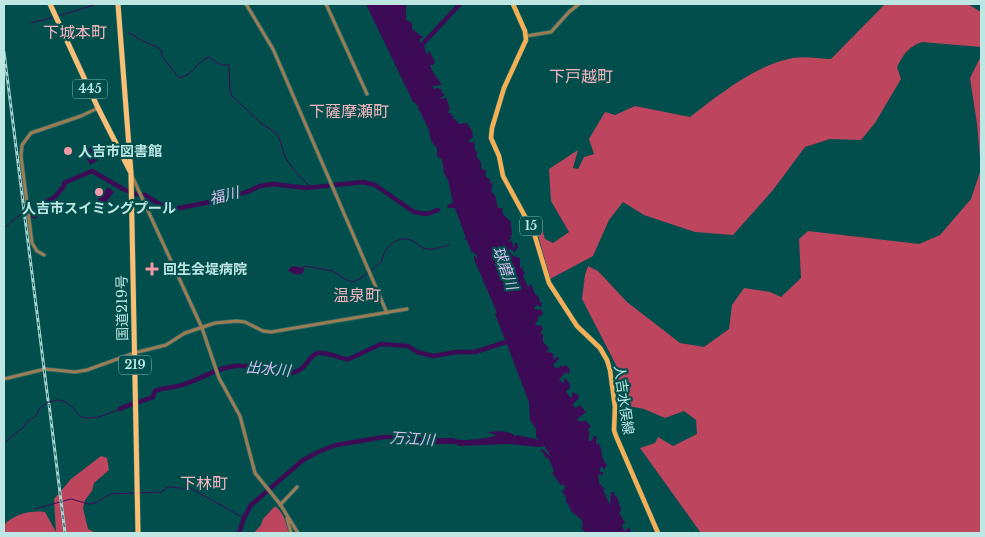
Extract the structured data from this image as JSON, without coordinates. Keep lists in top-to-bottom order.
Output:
{
  "streets": {
    "highway": ["445", "国道219号", "219"],
    "main road": ["15", "人吉水俣線"]
  },
  "crossings": [
    ["445", "国道219号"]
  ],
  "districts": [
    "下城本町",
    "下戸越町",
    "下薩摩瀬町",
    "温泉町",
    "下林町"
  ],
  "water": [
    "福川",
    "球磨川",
    "出水川",
    "万江川"
  ],
  "places": {
    "other": ["人吉市図書館", "人吉市スイミングプール"],
    "health": ["回生会堤病院"]
  }
}
